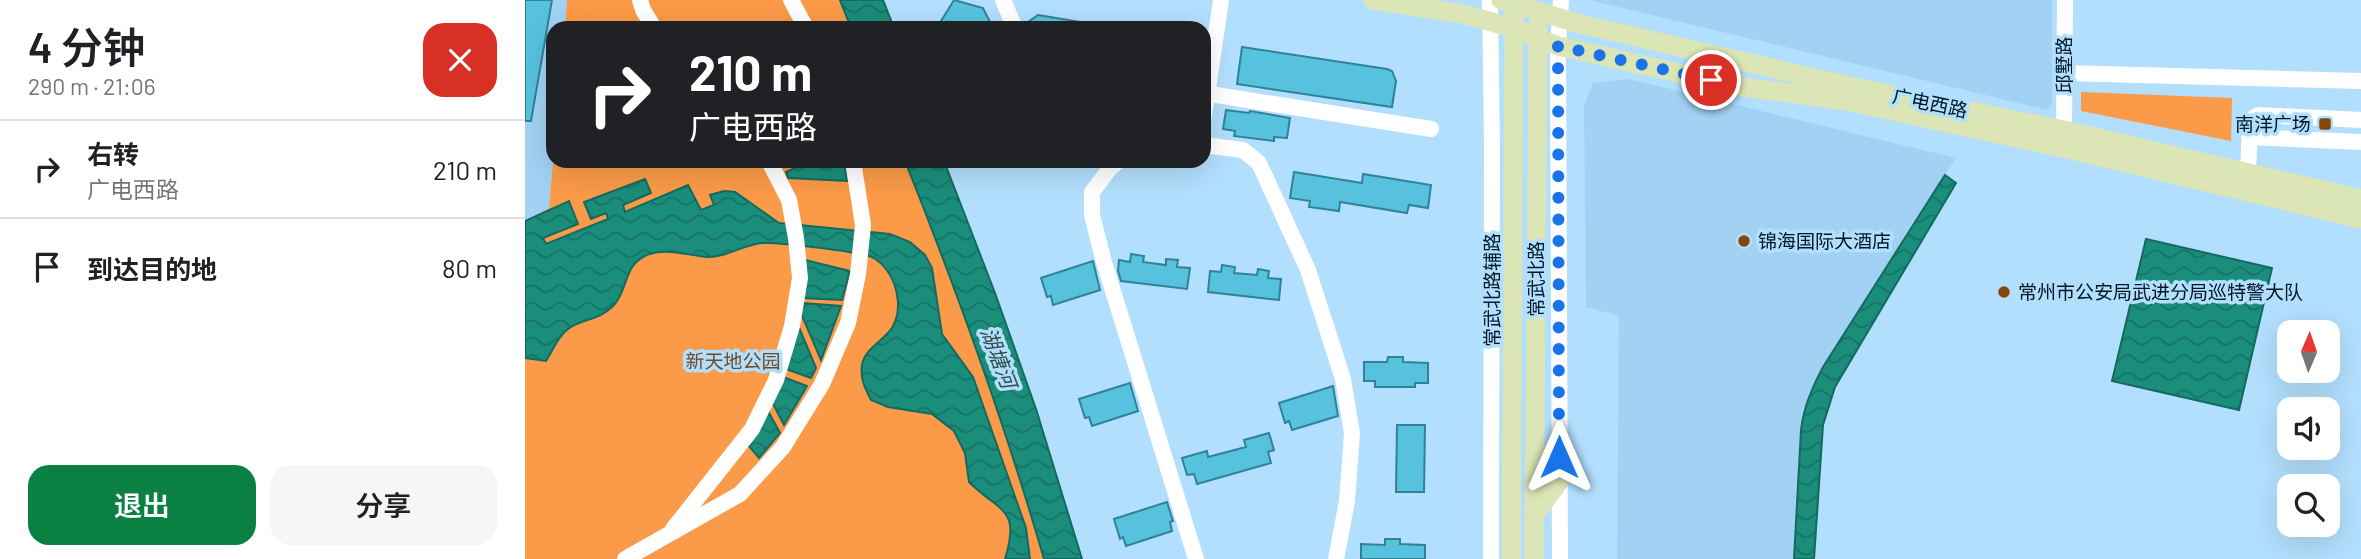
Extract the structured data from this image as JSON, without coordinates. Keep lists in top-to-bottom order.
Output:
{
  "streets": {
    "main road": ["广电西路", "常武北路"],
    "street": ["邱墅路", "常武北路辅路"]
  },
  "crossings": [
    ["邱墅路", "广电西路"],
    ["广电西路", "常武北路"]
  ],
  "water": ["湖塘河"],
  "parks": ["新天地公园"],
  "places": {
    "transit": ["南洋广场"],
    "other": ["锦海国际大酒店", "常州市公安局武进分局巡特警大队"]
  },
  "north": "top",
  "page": {
    "heading": ["4 分钟", "290 m · 21:06"],
    "turn": ["210 m", "广电西路"],
    "list": [
      {
        "name": "右转",
        "note": "广电西路",
        "value": "210 m"
      },
      {
        "name": "到达目的地",
        "value": "80 m"
      }
    ],
    "buttons": ["退出", "分享"]
  }
}
